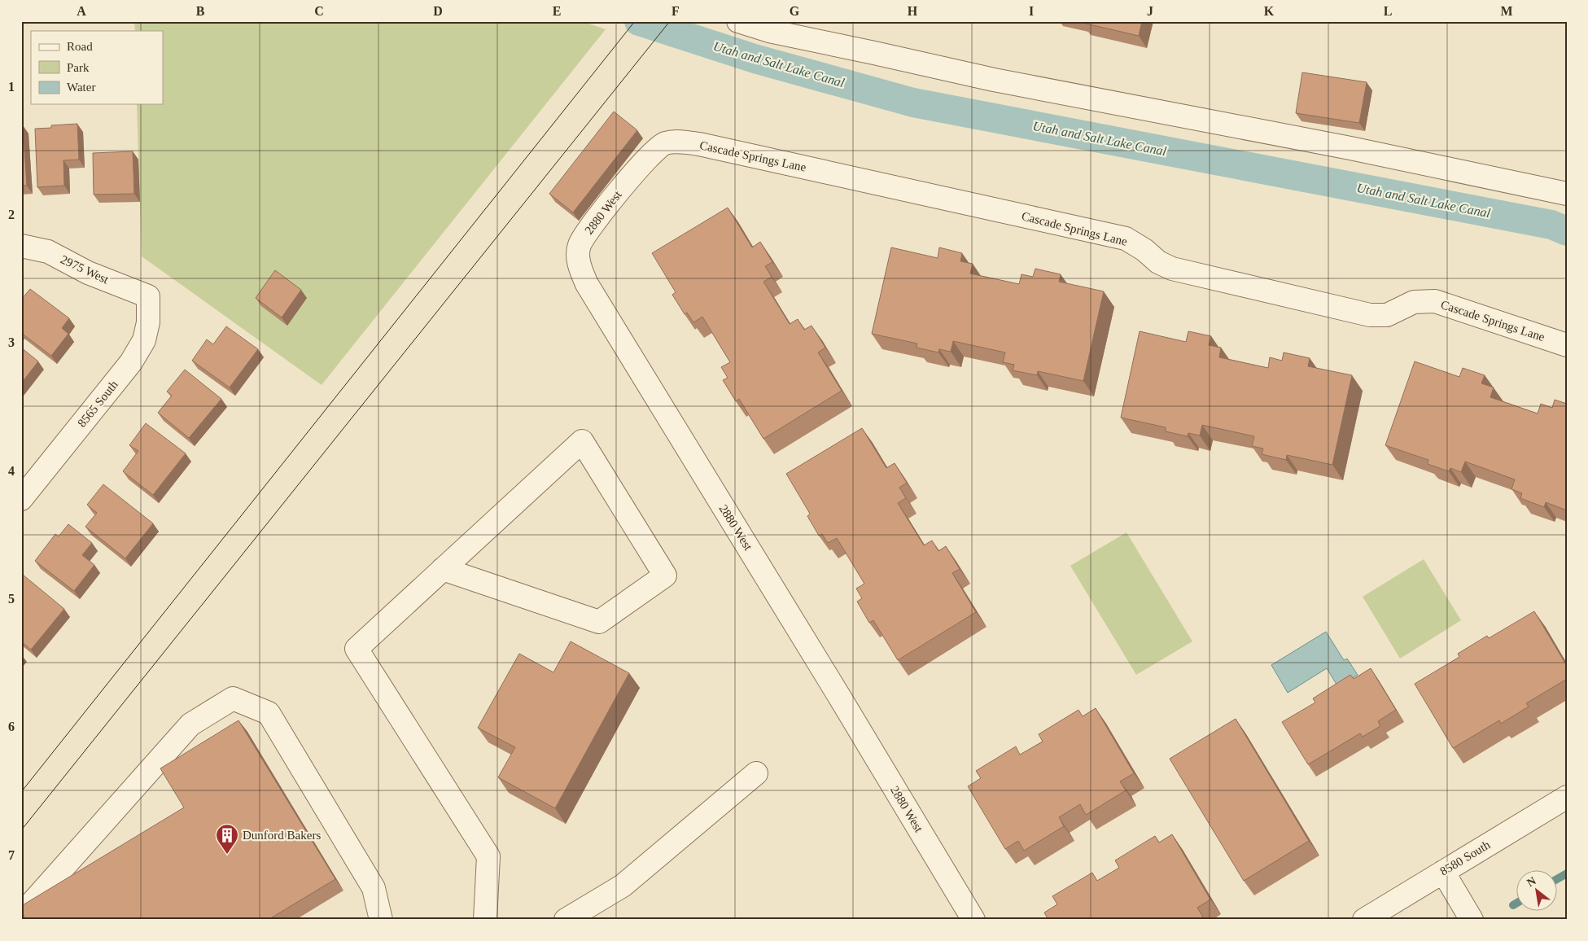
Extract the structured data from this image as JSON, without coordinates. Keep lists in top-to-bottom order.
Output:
{
  "streets": {
    "street": [
      "Cascade Springs Lane",
      "2880 West",
      "2975 West",
      "8565 South",
      "8580 South"
    ]
  },
  "crossings": [
    ["Cascade Springs Lane", "2880 West"],
    ["2975 West", "8565 South"]
  ],
  "water": ["Utah and Salt Lake Canal"],
  "places": {
    "building": ["Dunford Bakers"]
  },
  "legend": ["Road", "Park", "Water"],
  "north": "top left",
  "grid": {
    "columns": [
      "A",
      "B",
      "C",
      "D",
      "E",
      "F",
      "G",
      "H",
      "I",
      "J",
      "K",
      "L",
      "M"
    ],
    "rows": [
      "1",
      "2",
      "3",
      "4",
      "5",
      "6",
      "7"
    ]
  }
}
